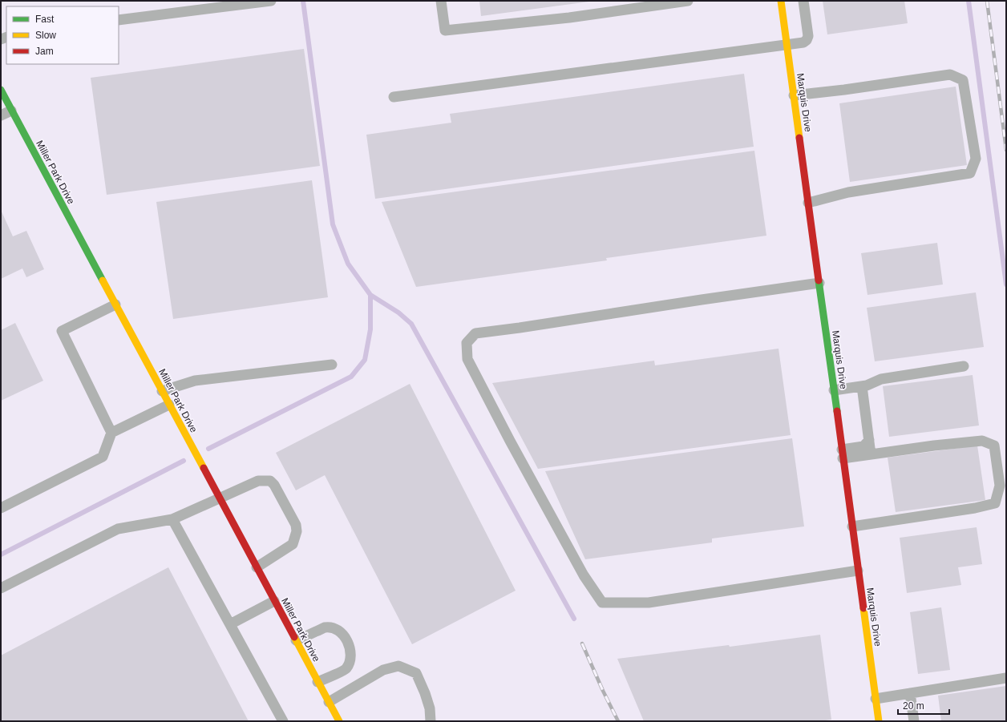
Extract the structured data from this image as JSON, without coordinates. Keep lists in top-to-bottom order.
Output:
{
  "streets": {
    "street": ["Marquis Drive", "Miller Park Drive"]
  },
  "legend": ["Fast", "Slow", "Jam"],
  "scale_bar": "20 m"
}
